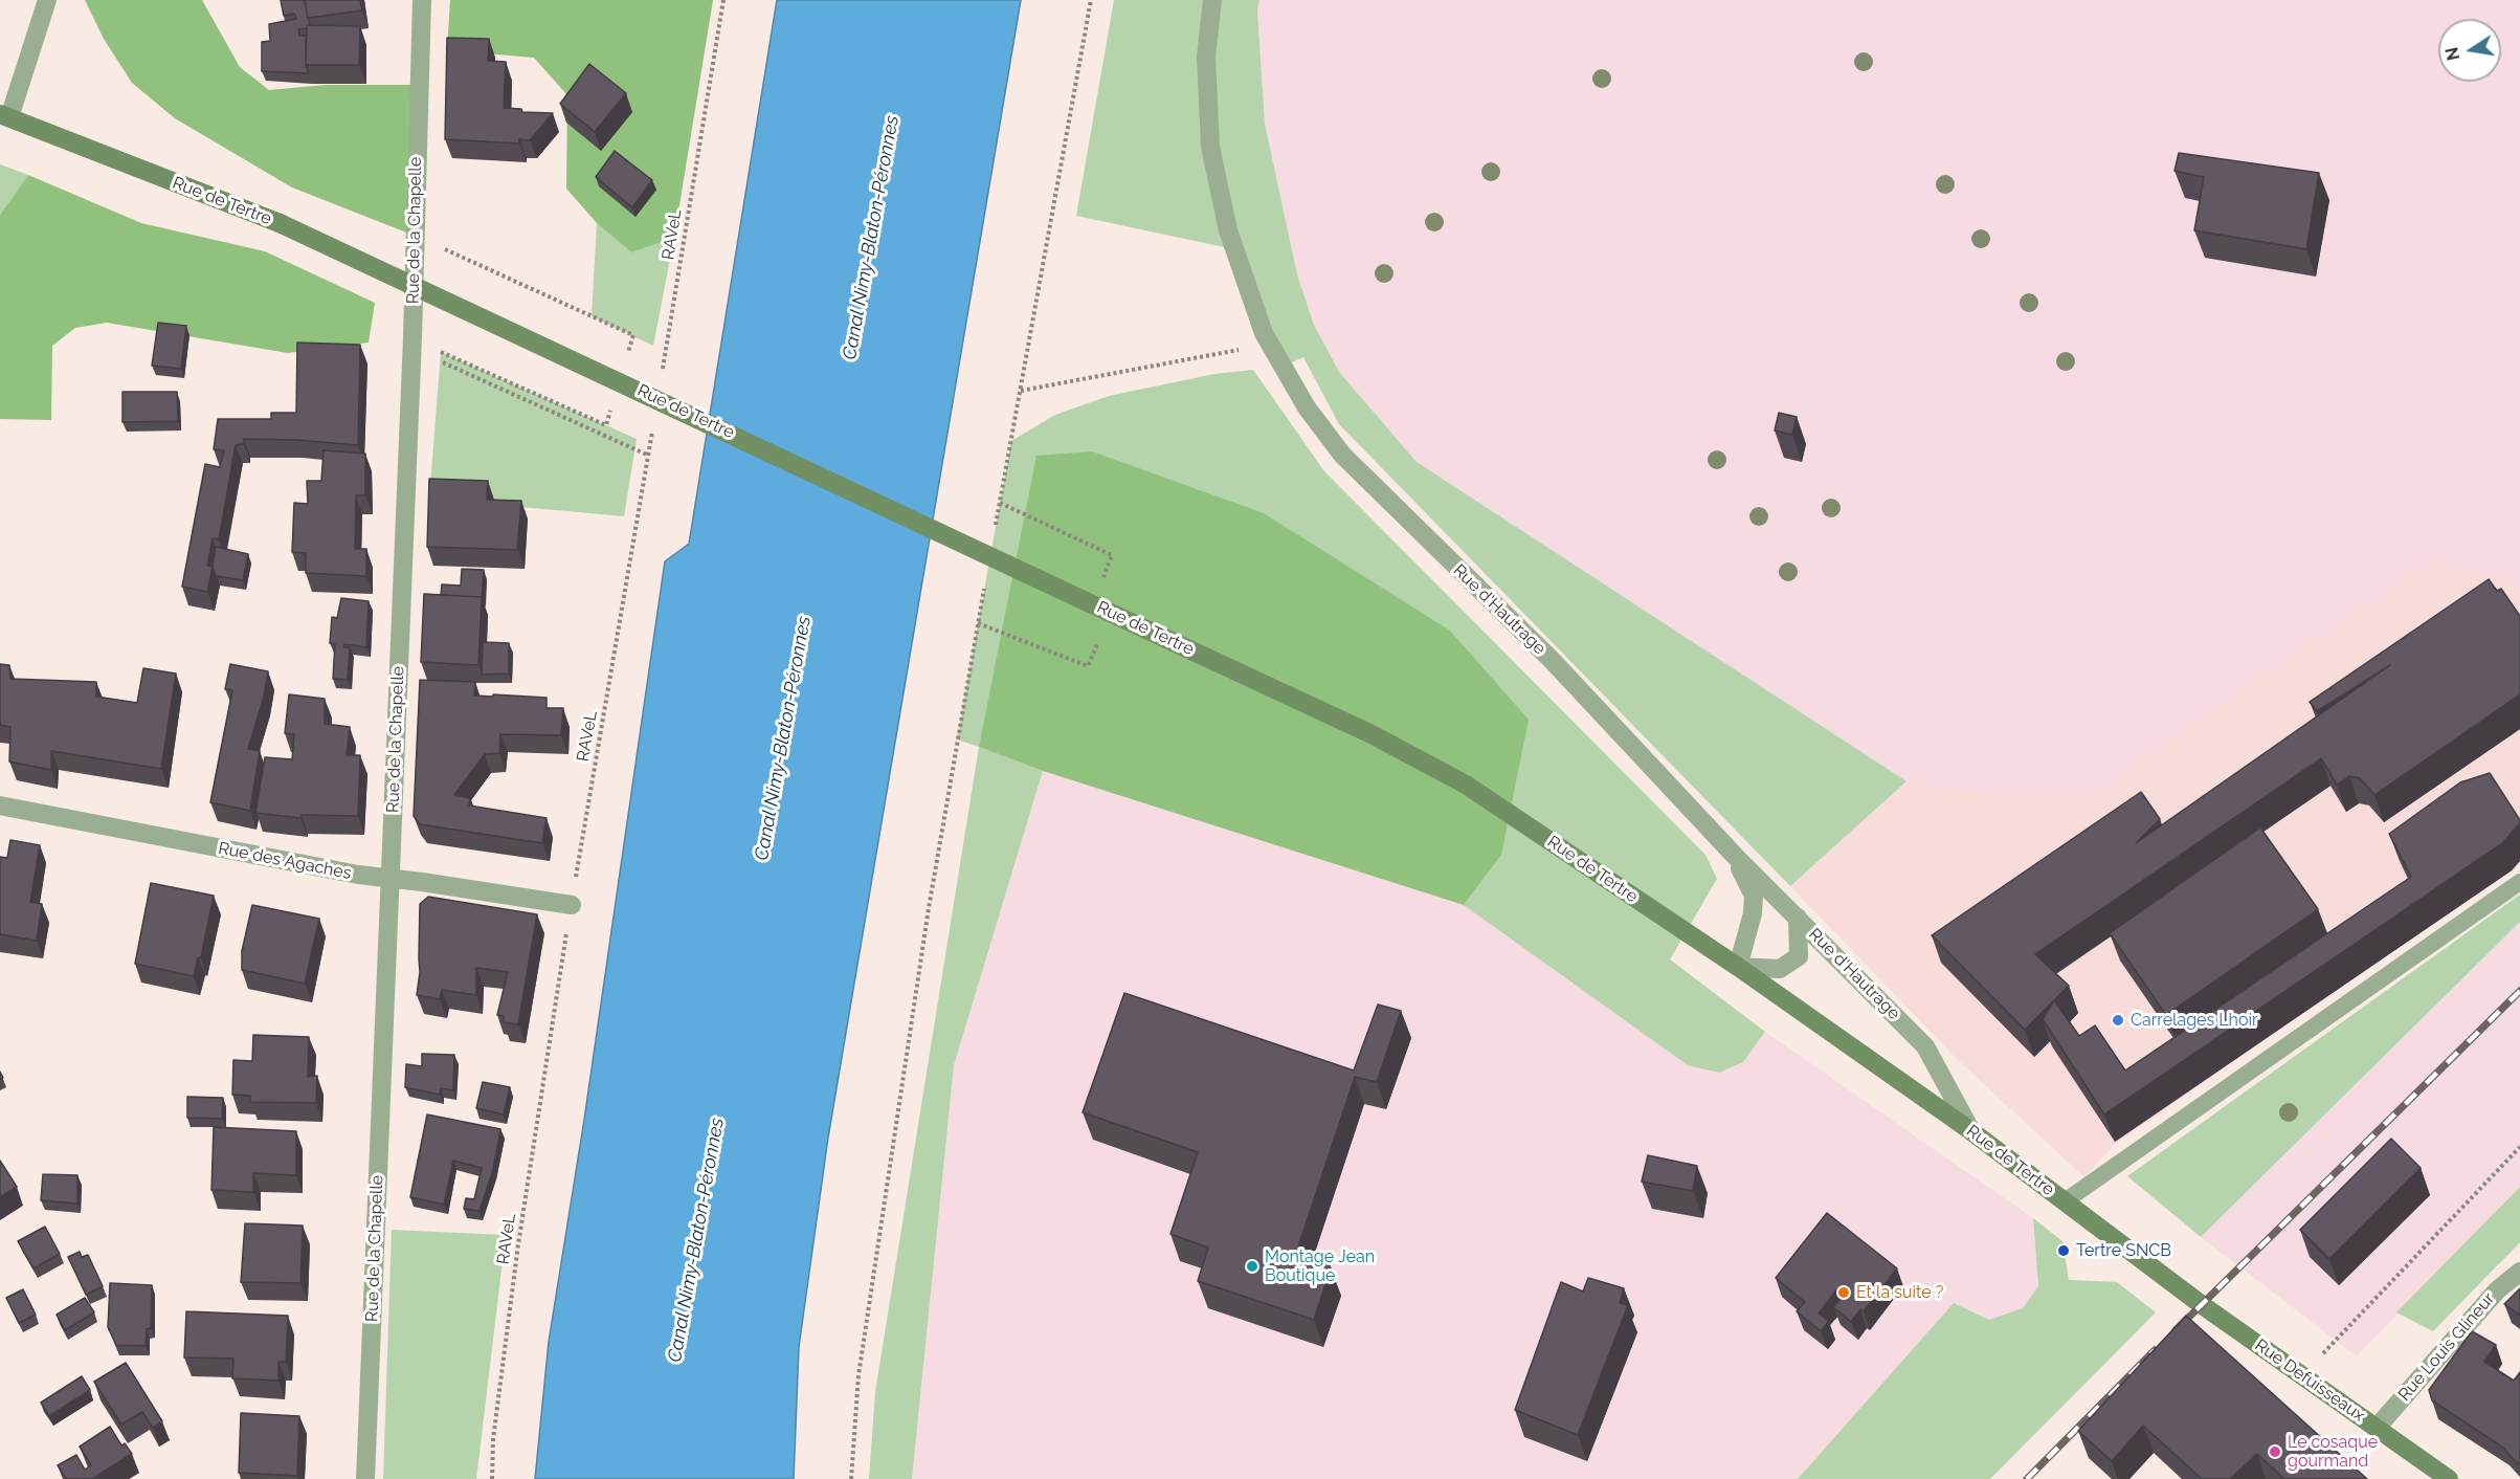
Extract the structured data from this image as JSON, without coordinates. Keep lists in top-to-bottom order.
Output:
{
  "streets": {
    "street": [
      "Rue de Tertre",
      "Rue de la Chapelle",
      "Rue d'Hautrage",
      "Rue des Agaches",
      "Rue Louis Glineur",
      "Rue Defuisseaux"
    ],
    "path": ["RAVeL"]
  },
  "crossings": [
    ["Rue de Tertre", "Rue d'Hautrage"],
    ["Rue de Tertre", "Rue Defuisseaux"],
    ["Rue de la Chapelle", "Rue des Agaches"],
    ["RAVeL", "Rue des Agaches"],
    ["Rue Louis Glineur", "Rue Defuisseaux"]
  ],
  "water": ["Canal Nimy-Blaton-Péronnes"],
  "places": [
    "Carrelages Lhoir",
    "Tertre SNCB",
    "Montage Jean Boutique",
    "Et la suite ?",
    "Le cosaque gourmand"
  ],
  "north": "left"
}
